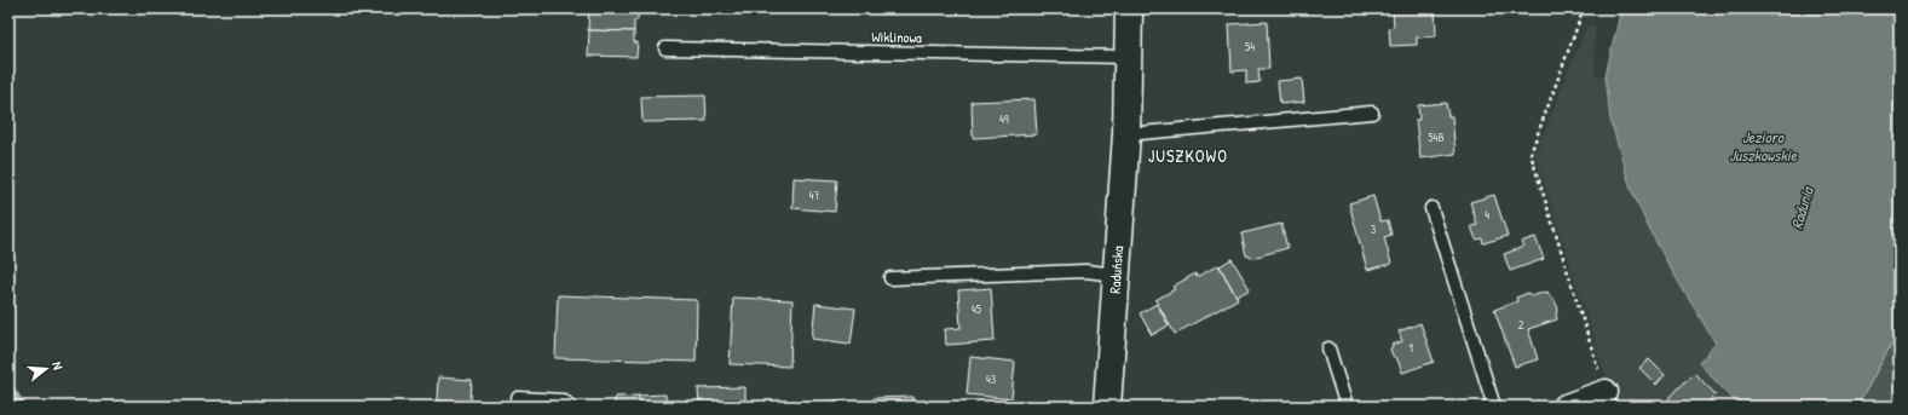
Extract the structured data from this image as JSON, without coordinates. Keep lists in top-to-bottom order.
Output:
{
  "streets": {
    "street": ["Raduńska"],
    "lane": ["Wiklinowa"]
  },
  "crossings": [
    ["Wiklinowa", "Raduńska"]
  ],
  "districts": ["JUSZKOWO"],
  "water": ["Jezioro Juszkowskie", "Radunia"],
  "house_numbers": [
    "54",
    "49",
    "54B",
    "47",
    "4",
    "3",
    "45",
    "2",
    "1",
    "43"
  ],
  "north": "right"
}
